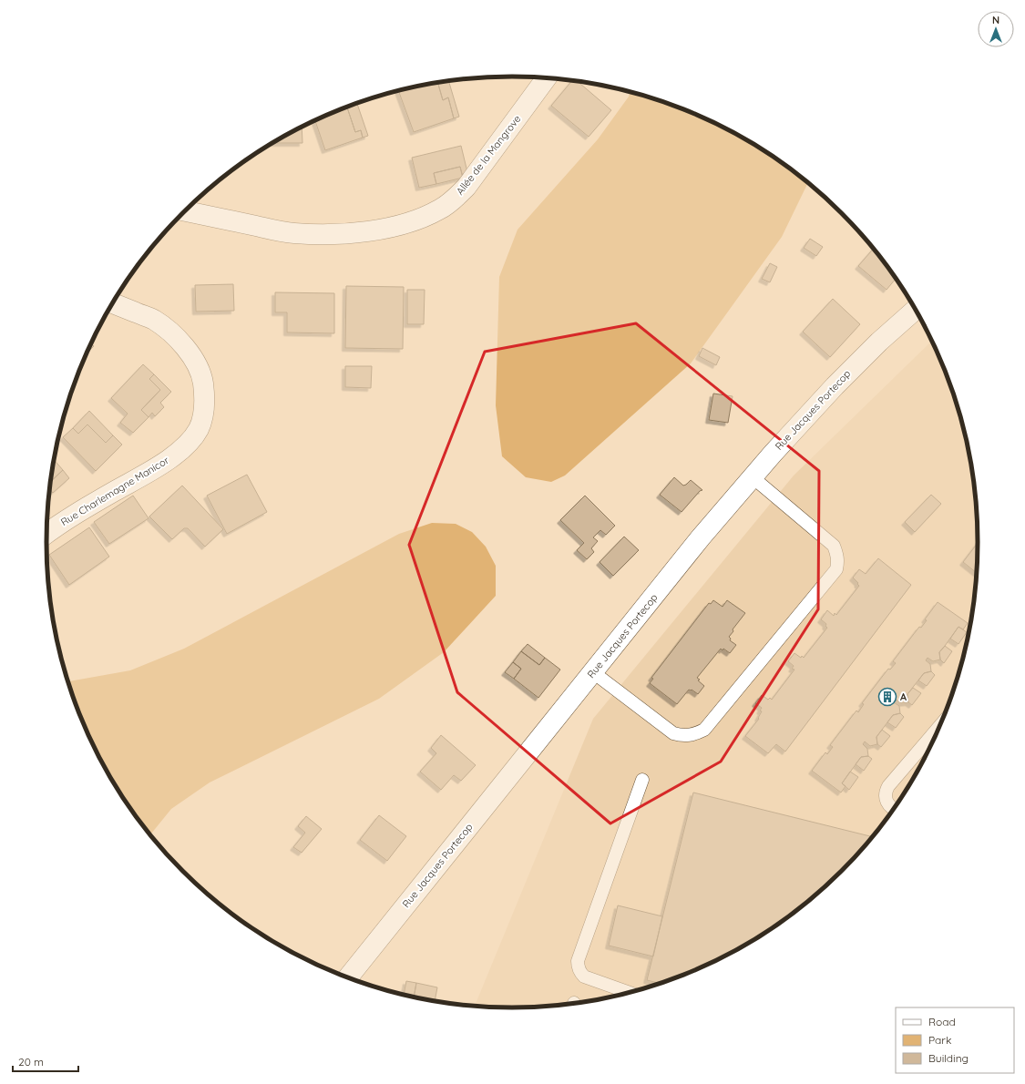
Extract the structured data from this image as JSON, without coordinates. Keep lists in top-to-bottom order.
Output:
{
  "streets": {
    "street": ["Allée de la Mangrove", "Rue Jacques Portecop", "Rue Charlemagne Manicor"]
  },
  "places": {
    "building": ["A"]
  },
  "legend": ["Road", "Park", "Building"],
  "scale_bar": "20 m",
  "north": "top"
}
